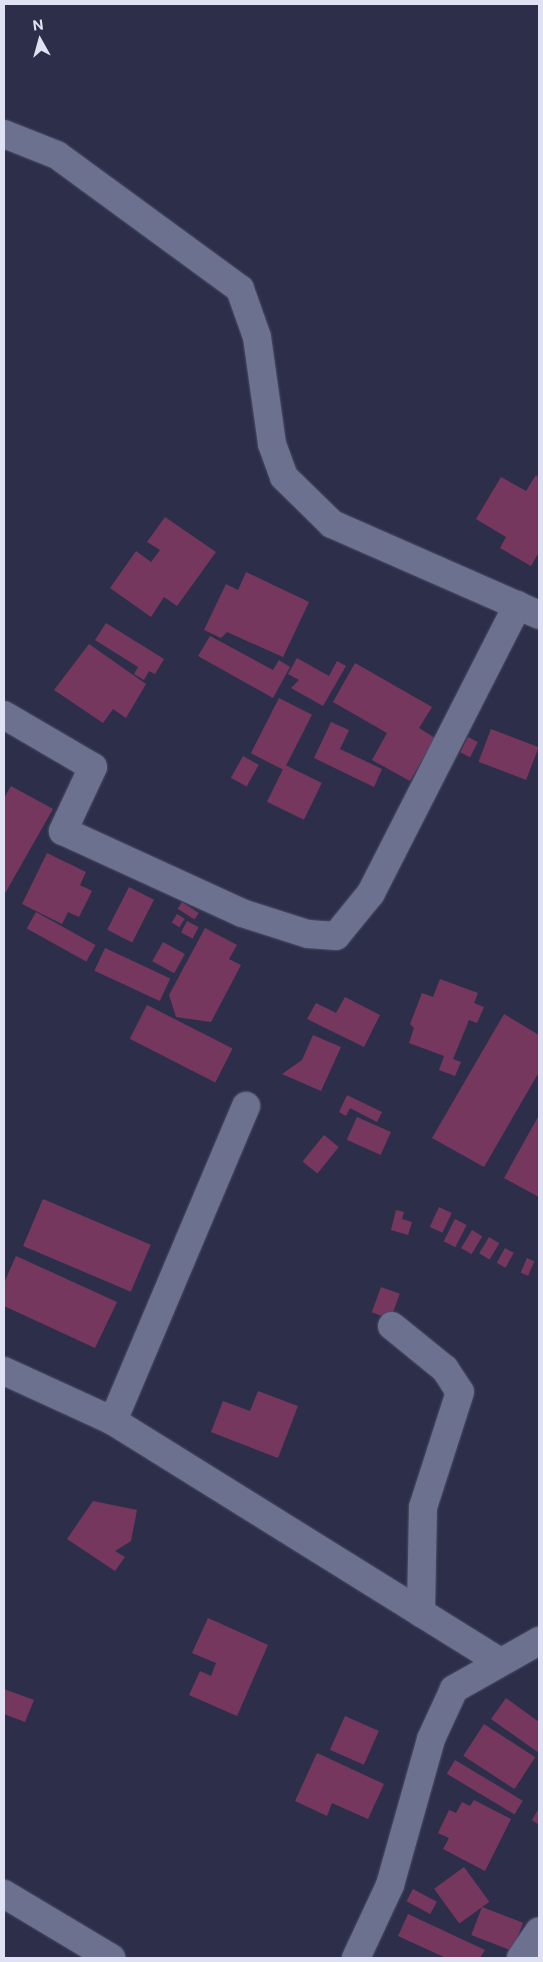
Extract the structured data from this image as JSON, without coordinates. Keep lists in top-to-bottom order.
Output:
{
  "north": "top"
}
